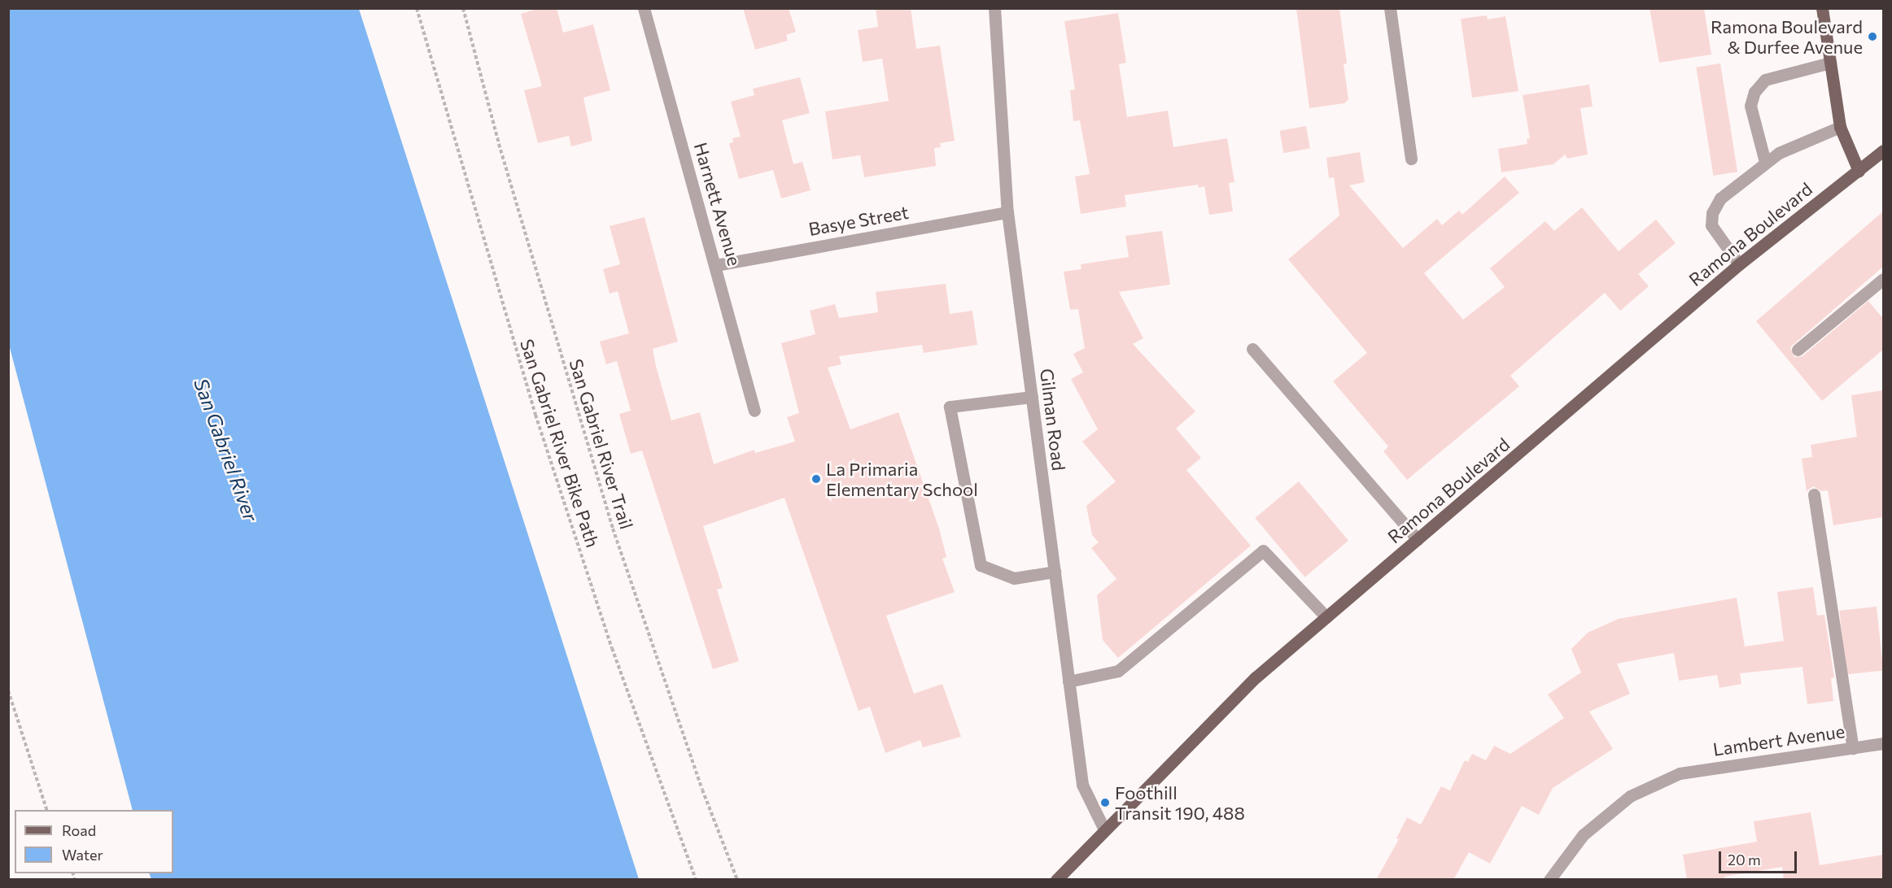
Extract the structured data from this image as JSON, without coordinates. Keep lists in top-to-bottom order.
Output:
{
  "streets": {
    "main road": ["Ramona Boulevard"],
    "street": [
      "Harnett Avenue",
      "Basye Street",
      "Gilman Road",
      "Lambert Avenue"
    ],
    "path": ["San Gabriel River Bike Path", "San Gabriel River Trail"]
  },
  "crossings": [
    ["Harnett Avenue", "Basye Street"],
    ["Basye Street", "Gilman Road"],
    ["Ramona Boulevard", "Gilman Road"]
  ],
  "water": ["San Gabriel River"],
  "places": ["Ramona Boulevard & Durfee Avenue", "La Primaria Elementary School", "Foothill Transit 190, 488"],
  "legend": ["Road", "Water"],
  "scale_bar": "20 m"
}
